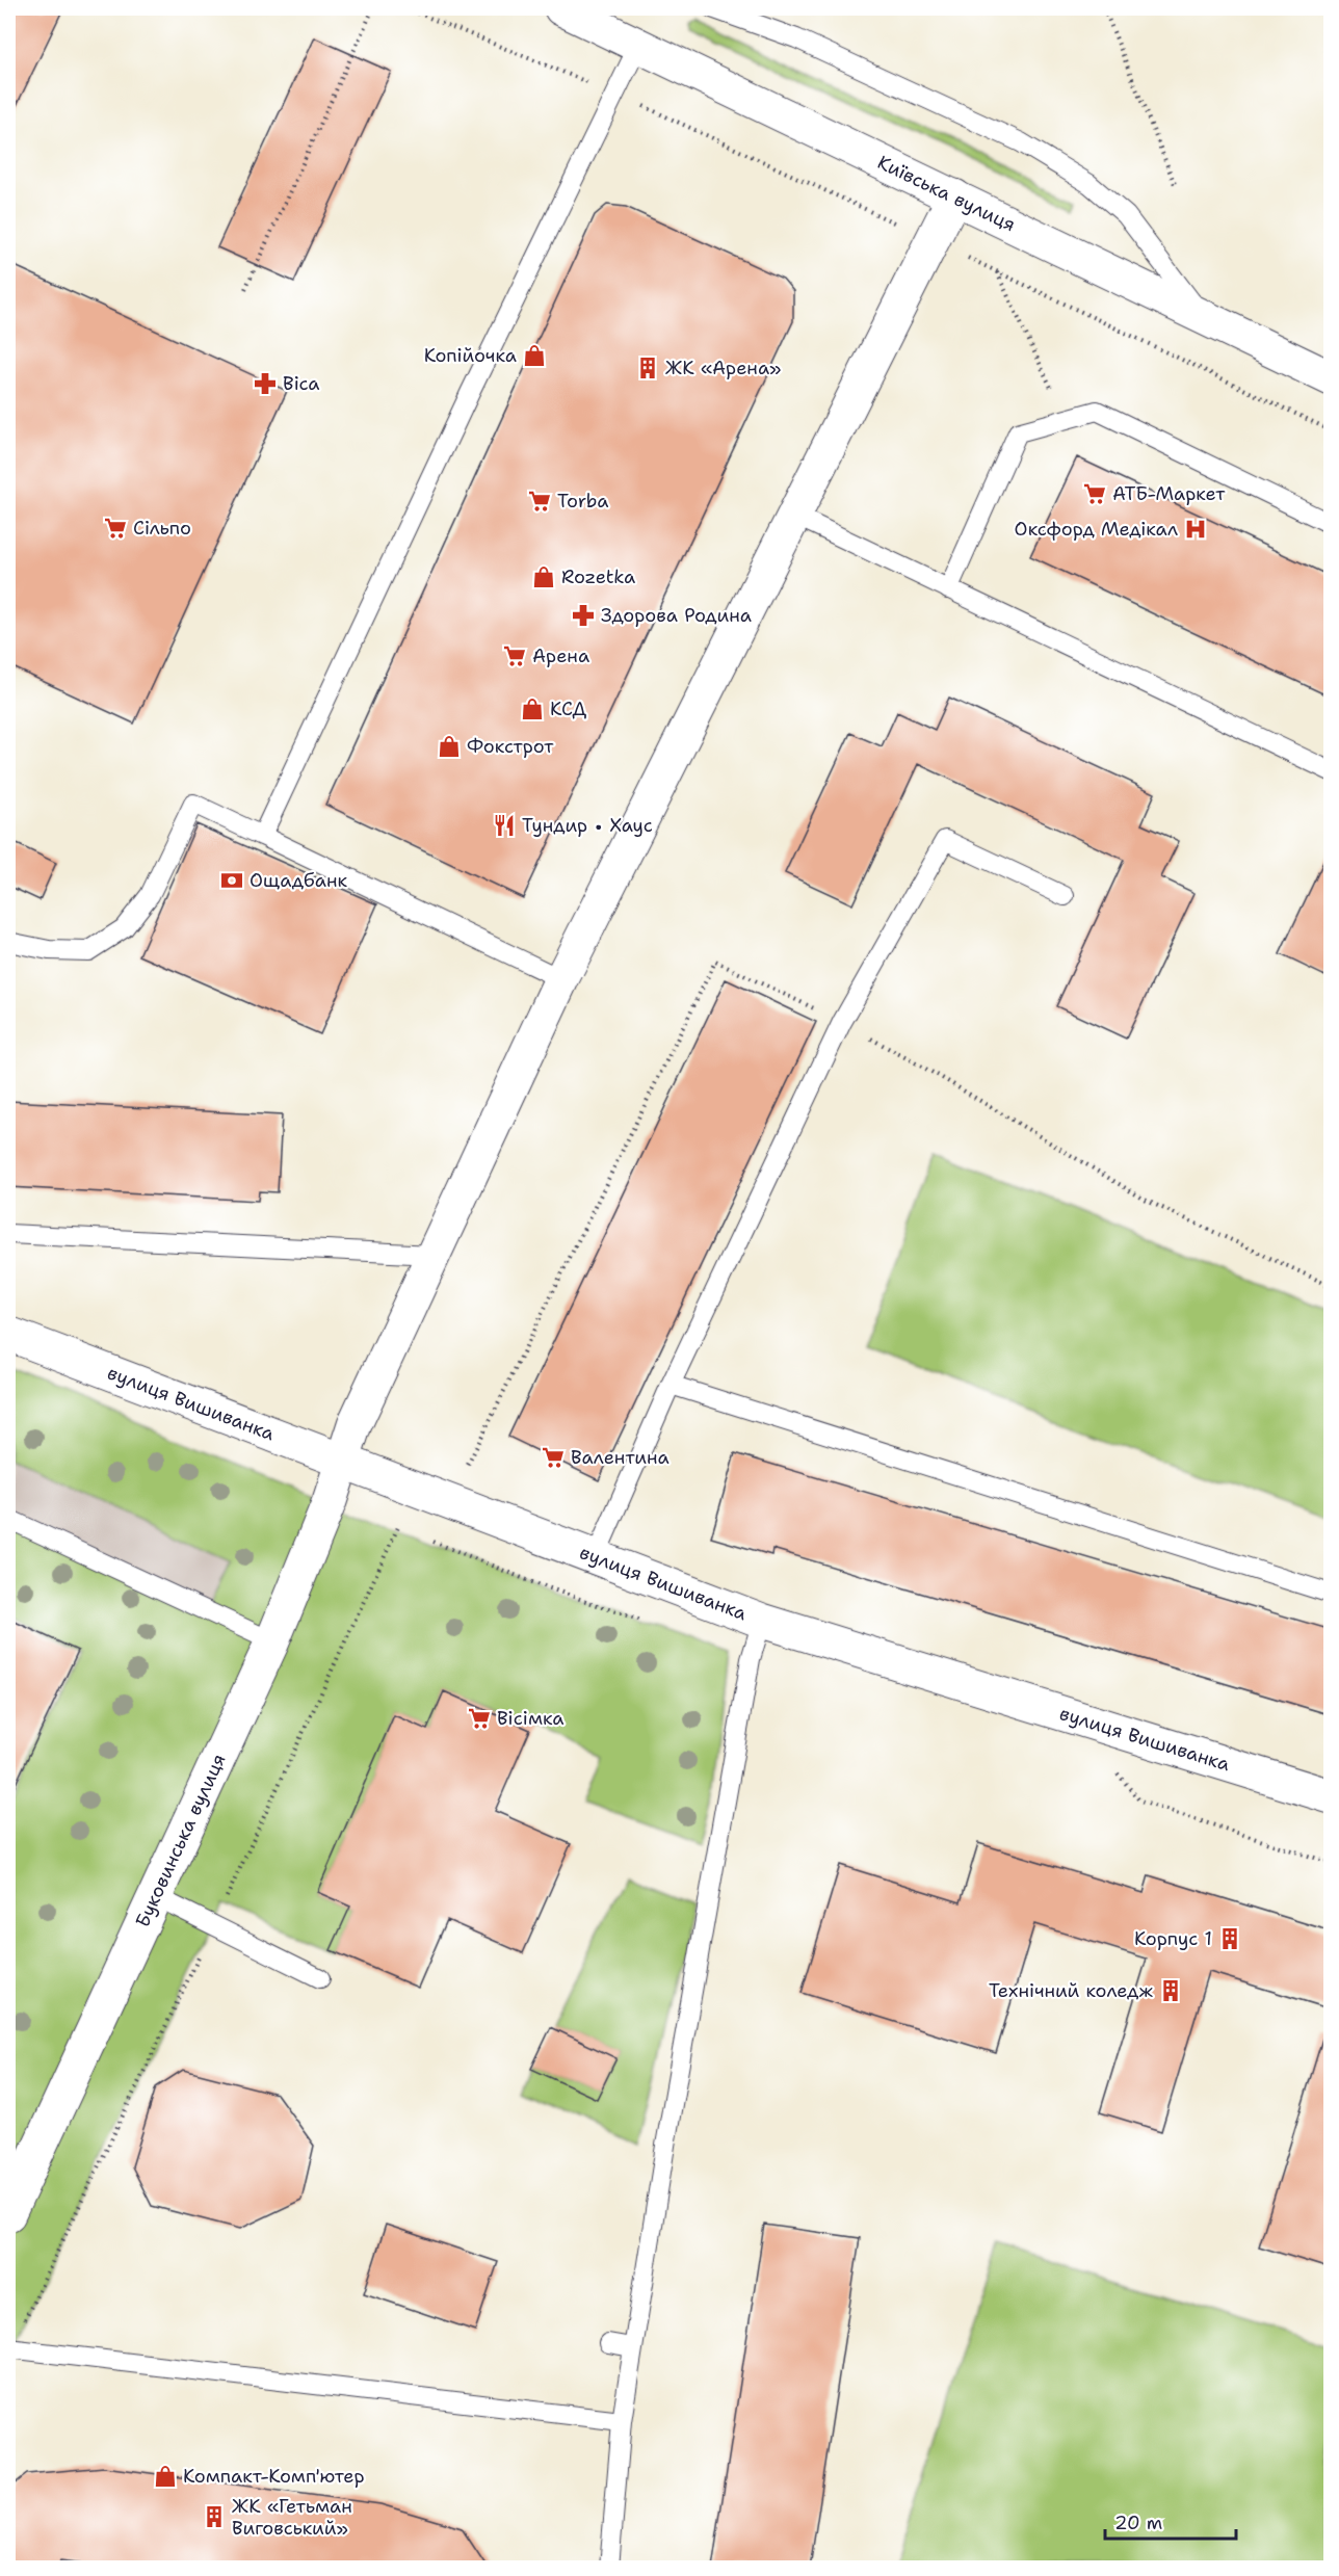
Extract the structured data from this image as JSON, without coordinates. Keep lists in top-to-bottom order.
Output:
{
  "streets": {
    "street": ["Київська вулиця", "вулиця Вишиванка", "Буковинська вулиця"]
  },
  "crossings": [
    ["Київська вулиця", "Буковинська вулиця"],
    ["вулиця Вишиванка", "Буковинська вулиця"]
  ],
  "places": {
    "shop": [
      "Копійочка",
      "Rozetka",
      "КСД",
      "Фокстрот",
      "Компакт-Комп'ютер"
    ],
    "building": [
      "ЖК «Арена»",
      "Корпус 1",
      "Технічний коледж",
      "ЖК «Гетьман Виговський»"
    ],
    "pharmacy": ["Віса", "Здорова Родина"],
    "supermarket": [
      "АТБ-Маркет",
      "Torba",
      "Сільпо",
      "Арена",
      "Валентина",
      "Вiсiмка"
    ],
    "hospital": ["Оксфорд Медікал"],
    "restaurant": ["Тундир • Хаус"],
    "bank": ["Ощадбанк"]
  },
  "scale_bar": "20 m"
}
